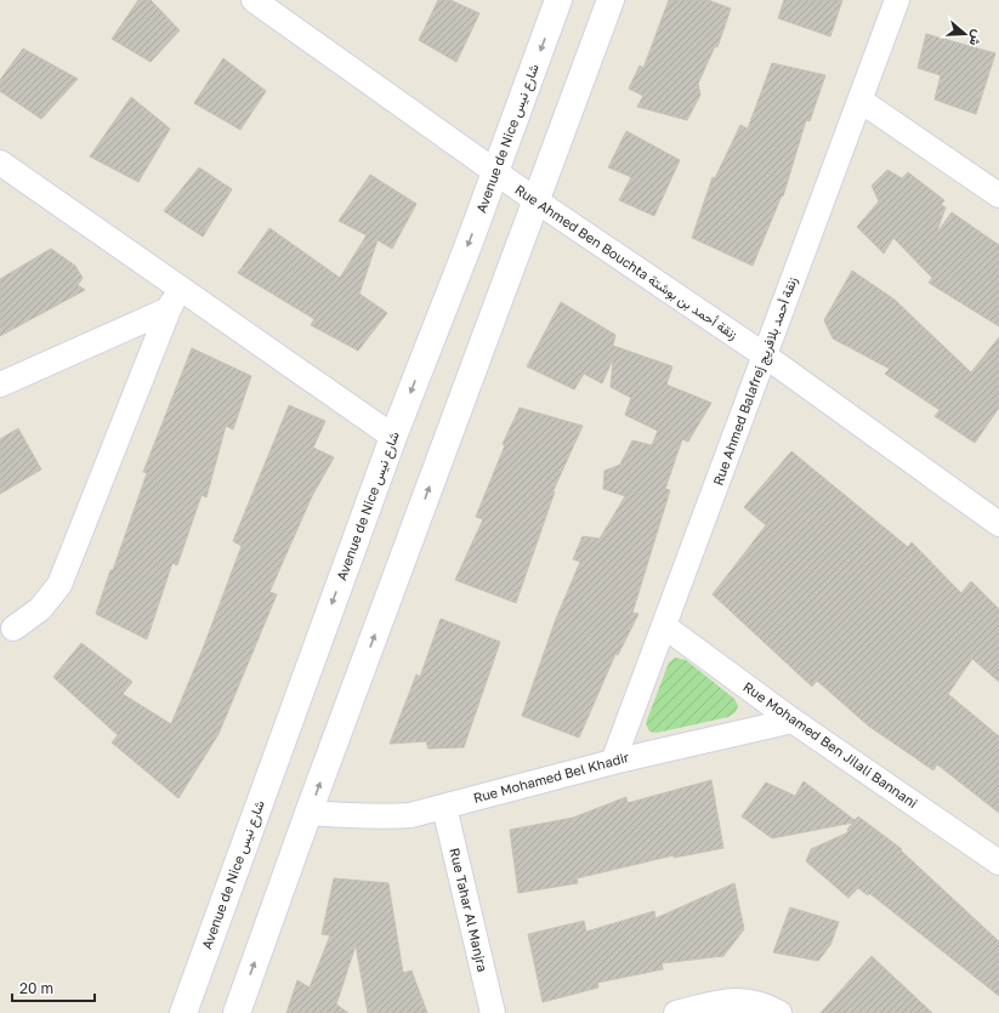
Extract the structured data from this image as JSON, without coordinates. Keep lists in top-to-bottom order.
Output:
{
  "streets": {
    "street": [
      "Avenue de Nice شارع نيس",
      "Rue Ahmed Ben Bouchta زنقة أحمد بن بوشتة",
      "Rue Ahmed Balafrej زنقة أحمد بلافريج",
      "Rue Mohamed Ben Jilali Bannani",
      "Rue Mohamed Bel Khadir",
      "Rue Tahar Al Manjra"
    ]
  },
  "crossings": [
    ["Avenue de Nice شارع نيس", "Rue Ahmed Ben Bouchta زنقة أحمد بن بوشتة"],
    ["Rue Ahmed Ben Bouchta زنقة أحمد بن بوشتة", "Rue Ahmed Balafrej زنقة أحمد بلافريج"],
    ["Rue Ahmed Balafrej زنقة أحمد بلافريج", "Rue Mohamed Ben Jilali Bannani"],
    ["Rue Ahmed Balafrej زنقة أحمد بلافريج", "Rue Mohamed Bel Khadir"],
    ["Rue Mohamed Ben Jilali Bannani", "Rue Mohamed Bel Khadir"],
    ["Rue Mohamed Bel Khadir", "Rue Tahar Al Manjra"]
  ],
  "scale_bar": "20 m",
  "north": "right"
}
